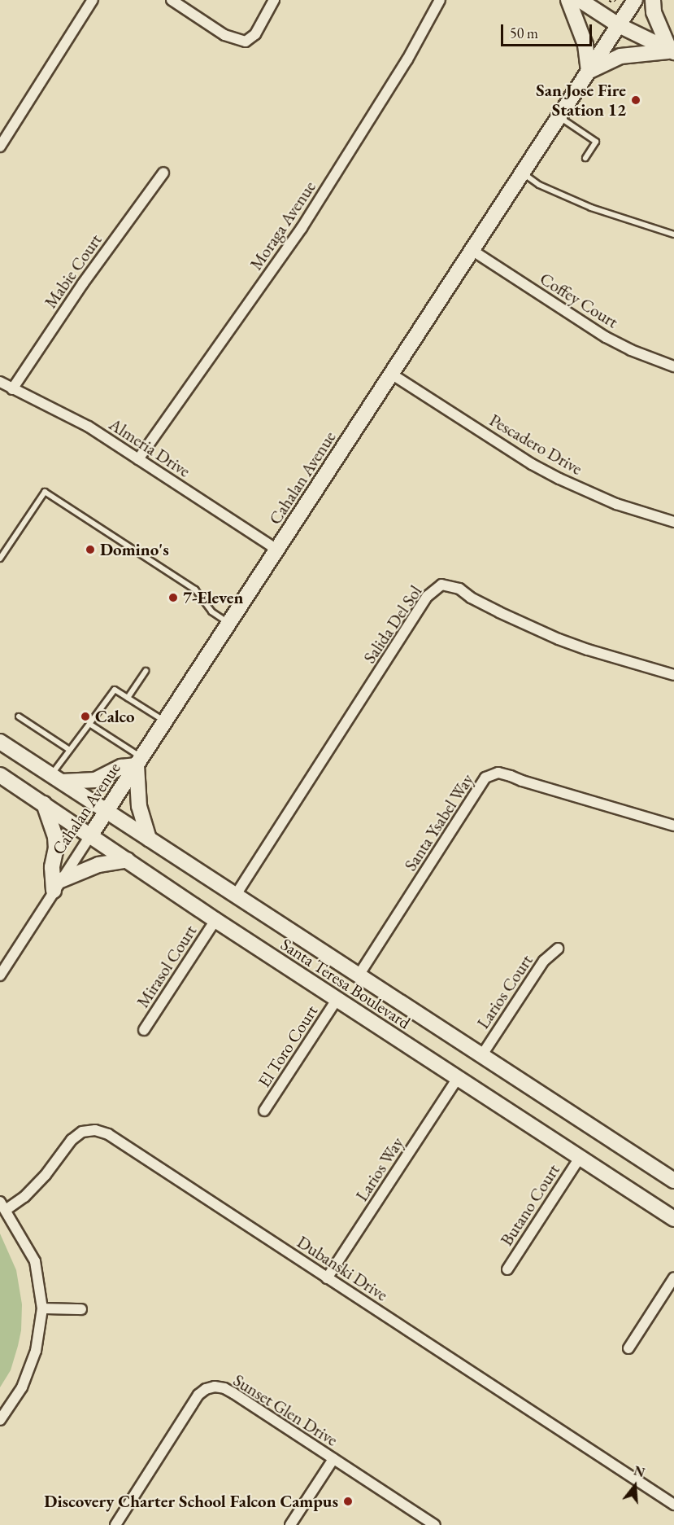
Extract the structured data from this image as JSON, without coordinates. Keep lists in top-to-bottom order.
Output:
{
  "streets": {
    "main road": ["Cahalan Avenue", "Santa Teresa Boulevard"],
    "street": [
      "Moraga Avenue",
      "Mabie Court",
      "Coffey Court",
      "Pescadero Drive",
      "Almeria Drive",
      "Salida Del Sol",
      "Santa Ysabel Way",
      "Mirasol Court",
      "Larios Court",
      "El Toro Court",
      "Larios Way",
      "Butano Court",
      "Dubanski Drive",
      "Sunset Glen Drive"
    ]
  },
  "crossings": [
    ["Moraga Avenue", "Almeria Drive"],
    ["Mabie Court", "Almeria Drive"],
    ["Coffey Court", "Cahalan Avenue"],
    ["Pescadero Drive", "Cahalan Avenue"],
    ["Almeria Drive", "Cahalan Avenue"],
    ["Cahalan Avenue", "Santa Teresa Boulevard"],
    ["Salida Del Sol", "Santa Teresa Boulevard"],
    ["Santa Ysabel Way", "Santa Teresa Boulevard"],
    ["Mirasol Court", "Santa Teresa Boulevard"],
    ["Santa Teresa Boulevard", "Larios Court"],
    ["Santa Teresa Boulevard", "El Toro Court"],
    ["Santa Teresa Boulevard", "Larios Way"],
    ["Santa Teresa Boulevard", "Butano Court"],
    ["Larios Way", "Dubanski Drive"]
  ],
  "places": [
    "San Jose Fire Station 12",
    "Domino's",
    "7-Eleven",
    "Calco",
    "Discovery Charter School Falcon Campus"
  ],
  "scale_bar": "50 m",
  "north": "top"
}
